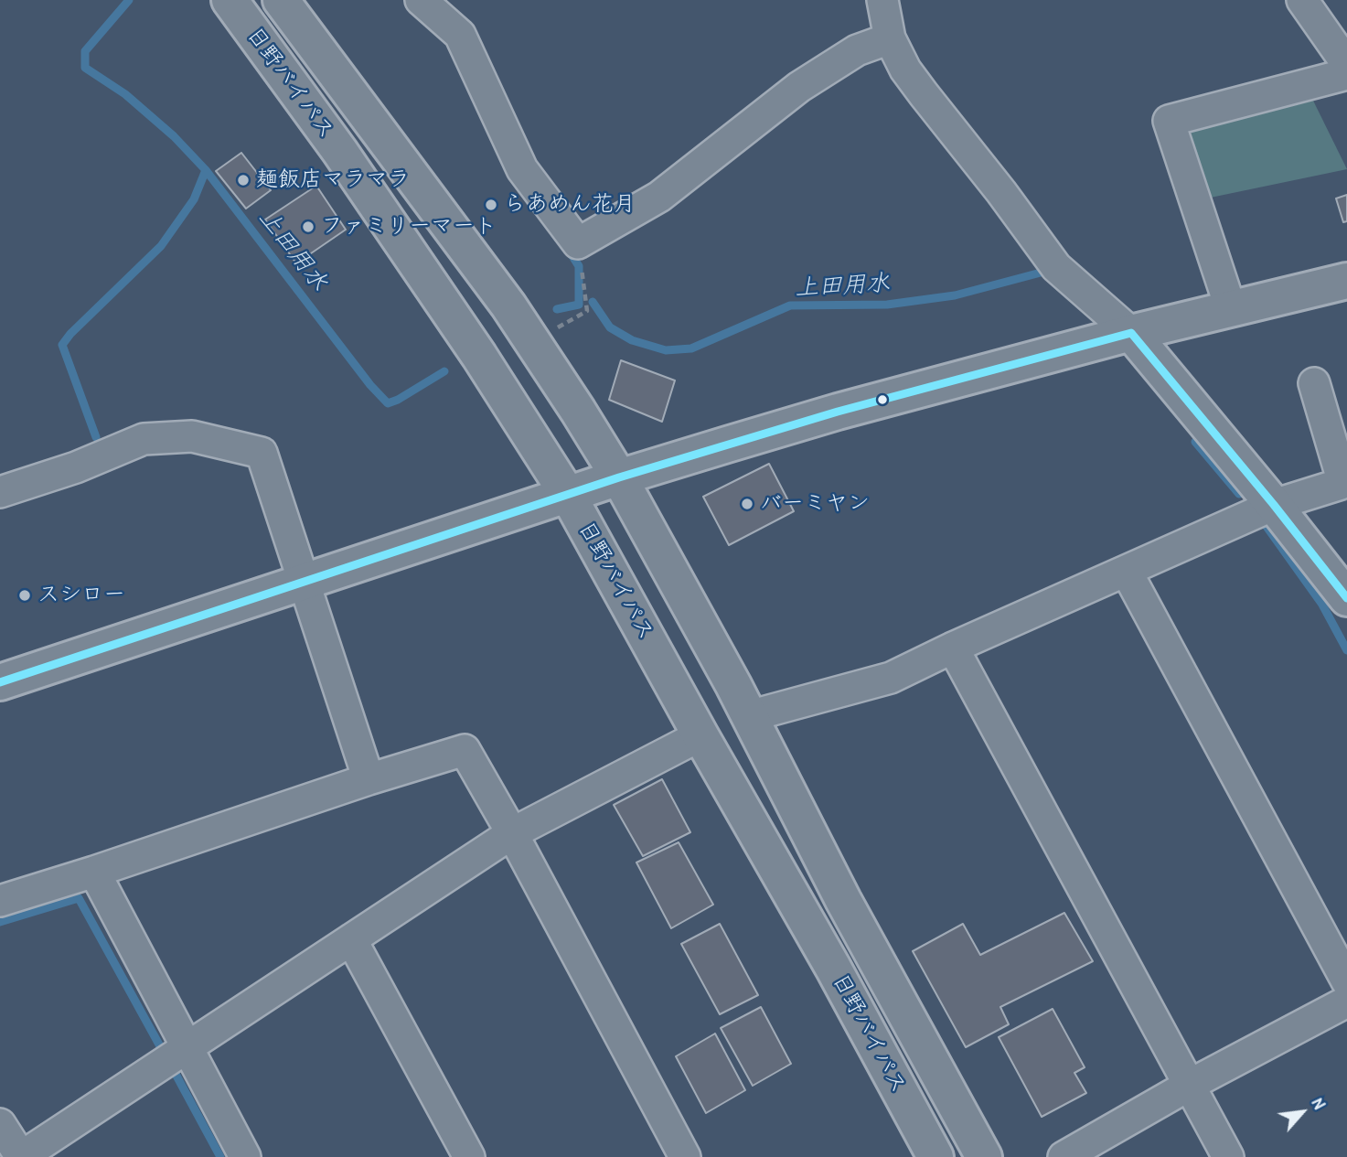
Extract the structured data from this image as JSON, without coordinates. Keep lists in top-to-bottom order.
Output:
{
  "streets": {
    "main road": ["日野バイパス"]
  },
  "water": ["上田用水"],
  "places": [
    "麺飯店マラマラ",
    "らあめん花月",
    "ファミリーマート",
    "バーミヤン",
    "スシロー"
  ],
  "north": "top right"
}
